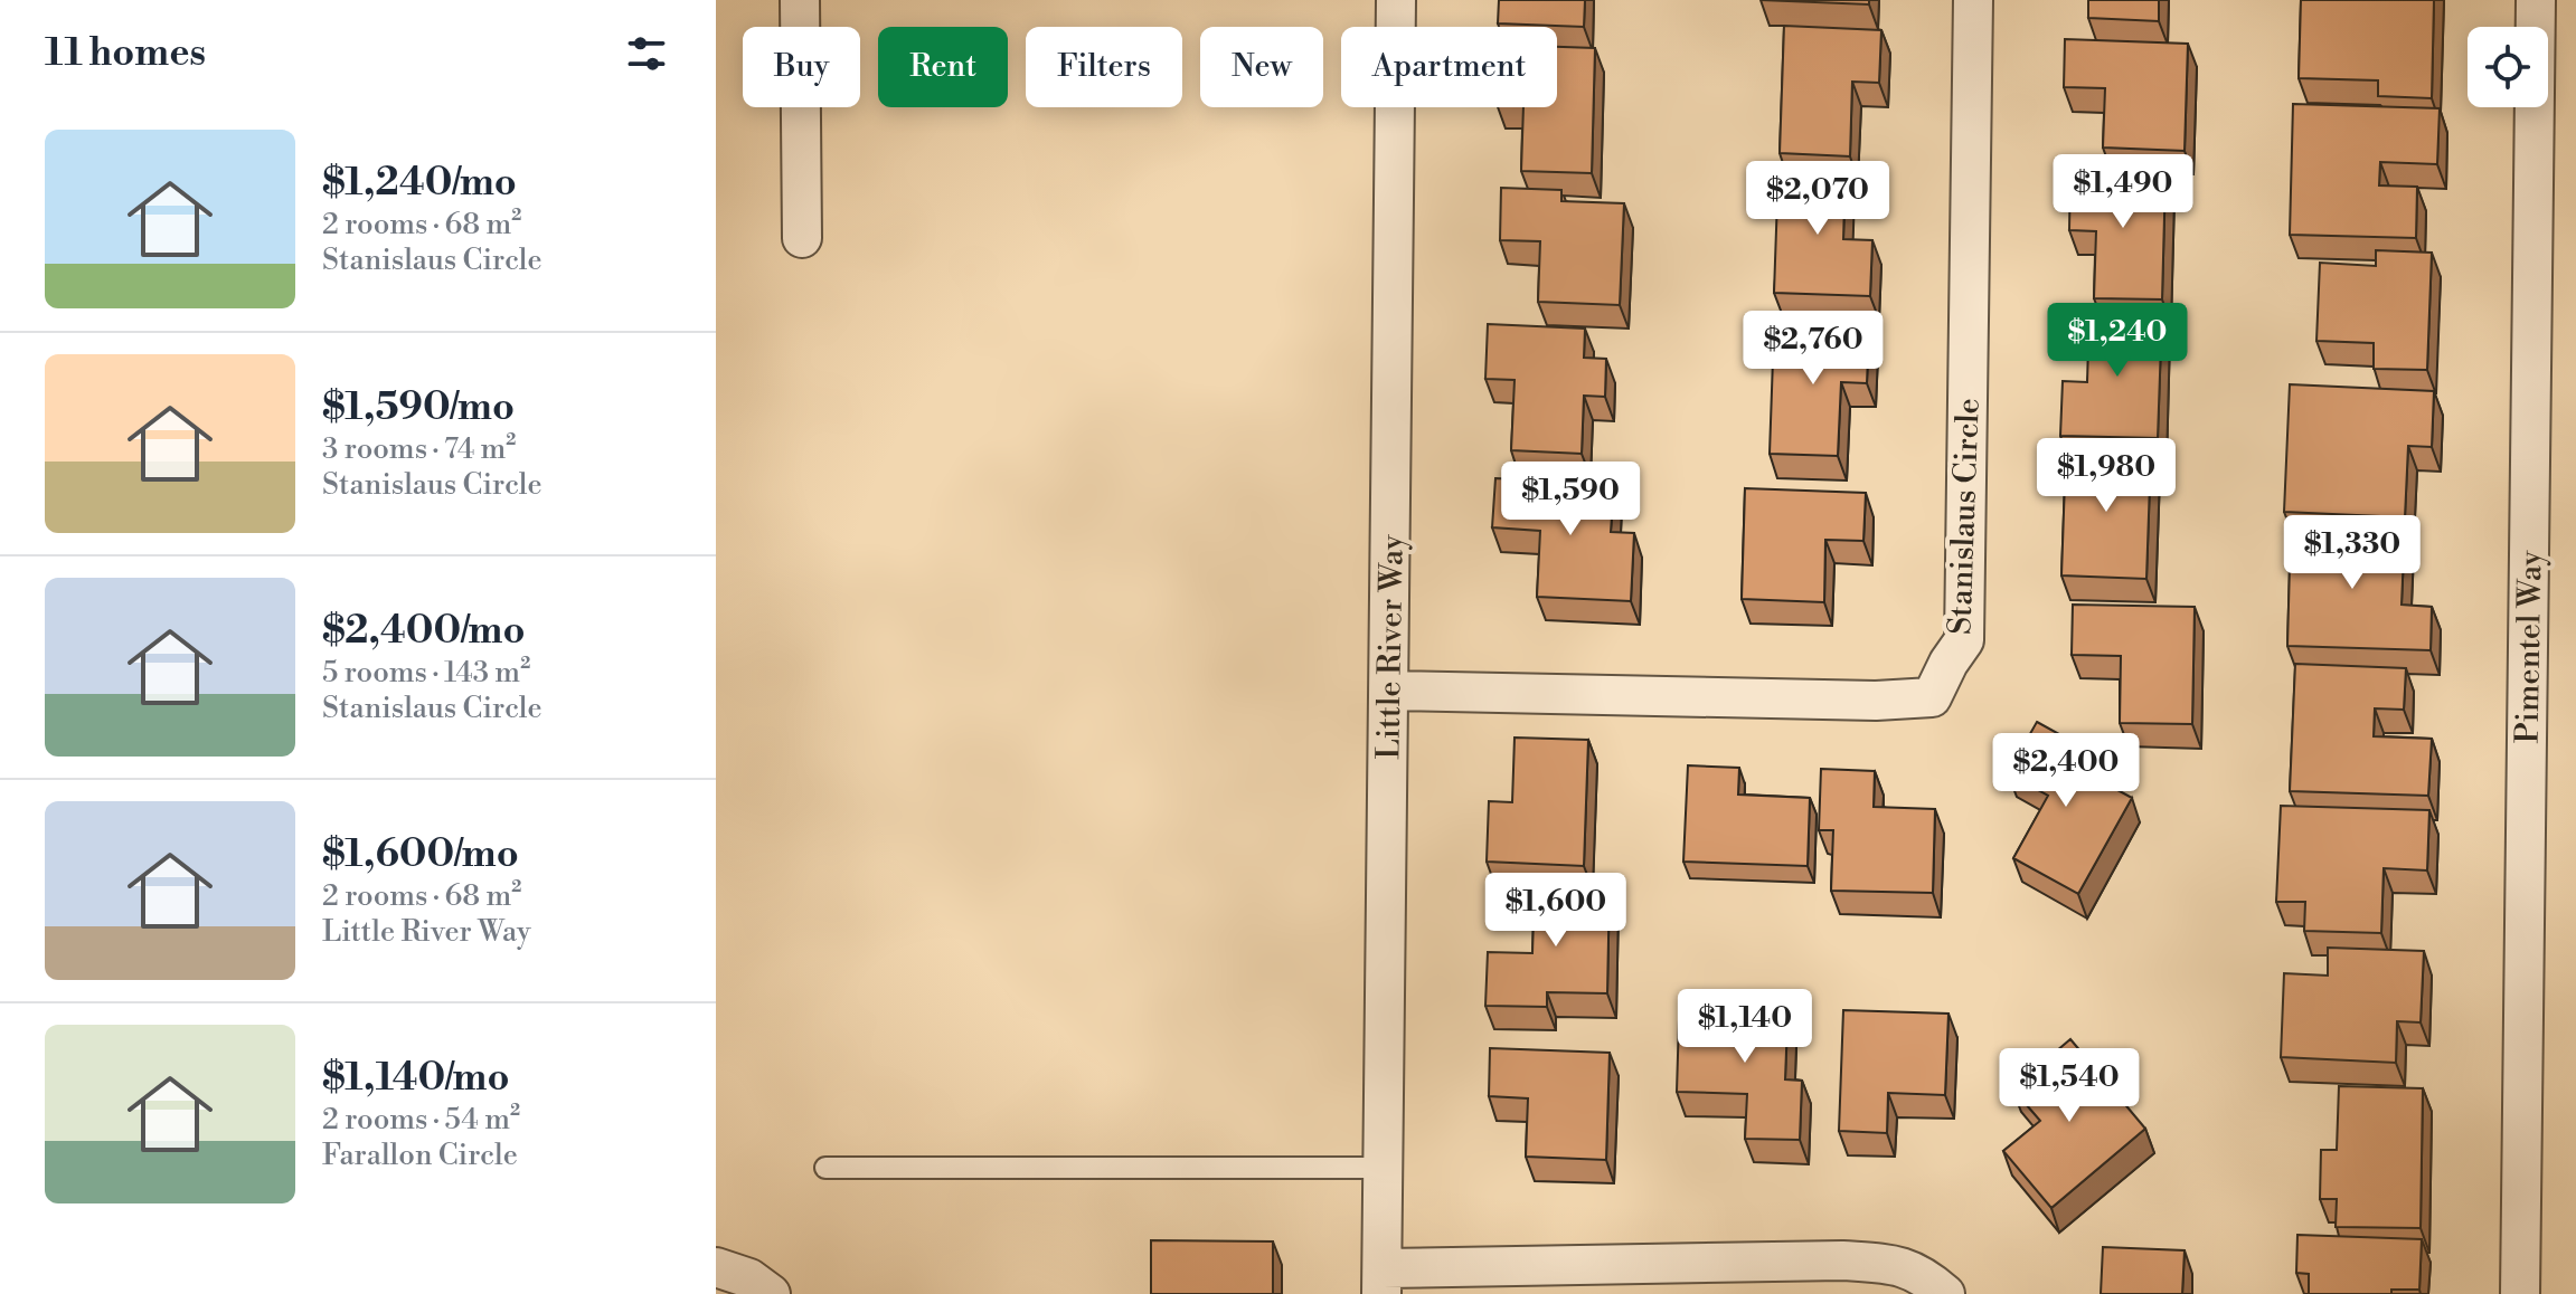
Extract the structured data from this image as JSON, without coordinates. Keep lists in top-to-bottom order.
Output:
{
  "streets": {
    "street": ["Stanislaus Circle", "Little River Way", "Pimentel Way"]
  },
  "crossings": [
    ["Stanislaus Circle", "Little River Way"]
  ],
  "page": {
    "heading": "11 homes",
    "chip": [
      "Buy",
      "Rent",
      "Filters",
      "New",
      "Apartment"
    ],
    "list": [
      {
        "name": "$1,240/mo",
        "note": "2 rooms · 68 m² · Stanislaus Circle"
      },
      {
        "name": "$1,590/mo",
        "note": "3 rooms · 74 m² · Stanislaus Circle"
      },
      {
        "name": "$2,400/mo",
        "note": "5 rooms · 143 m² · Stanislaus Circle"
      },
      {
        "name": "$1,600/mo",
        "note": "2 rooms · 68 m² · Little River Way"
      },
      {
        "name": "$1,140/mo",
        "note": "2 rooms · 54 m² · Farallon Circle"
      }
    ],
    "price": [
      "$1,490",
      "$2,070",
      "$1,240",
      "$2,760",
      "$1,980",
      "$1,590",
      "$1,330",
      "$2,400",
      "$1,600",
      "$1,140",
      "$1,540"
    ]
  }
}
